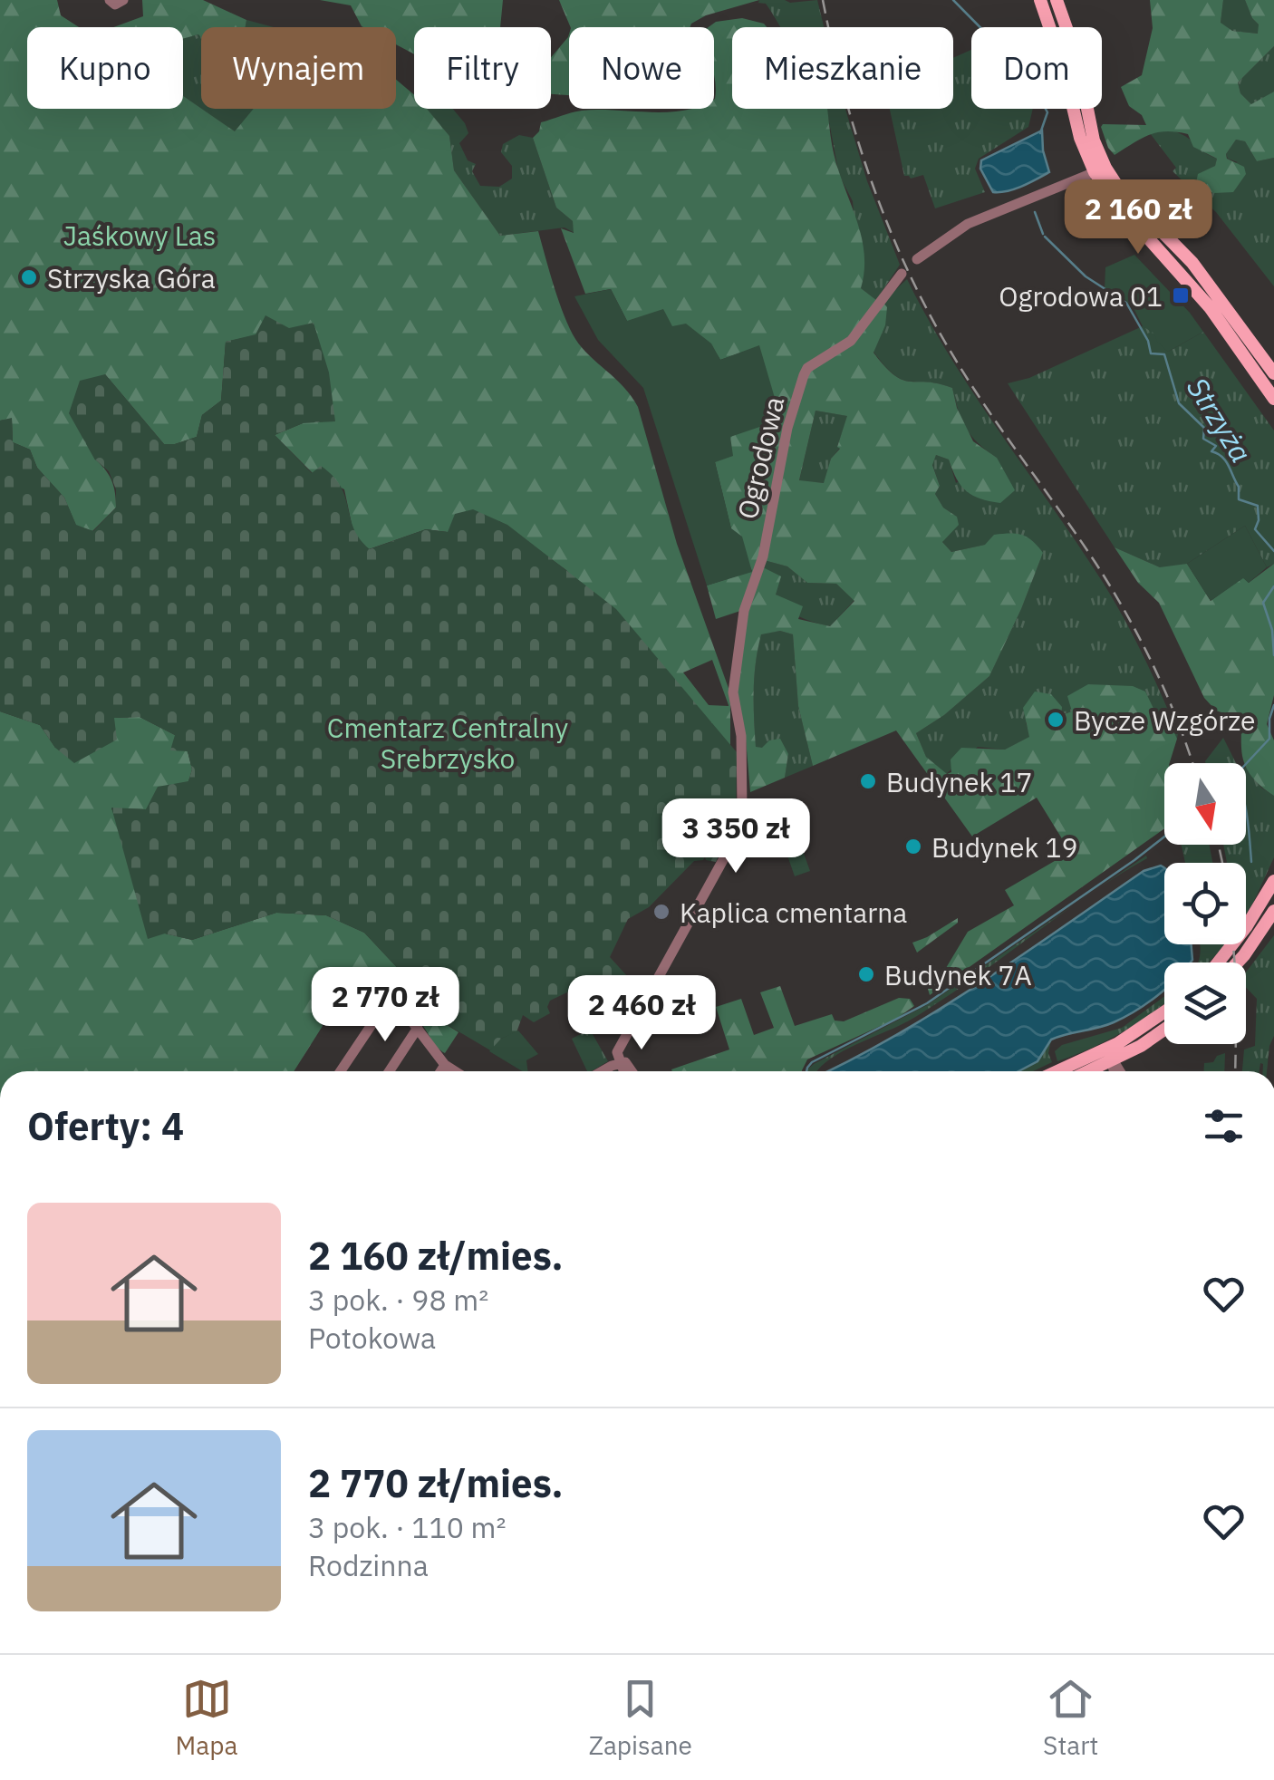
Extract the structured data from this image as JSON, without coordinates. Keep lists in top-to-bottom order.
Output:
{
  "streets": {
    "street": ["Ogrodowa"]
  },
  "water": ["Strzyża"],
  "parks": ["Jaśkowy Las", "Cmentarz Centralny Srebrzysko"],
  "places": {
    "other": [
      "Strzyska Góra",
      "Bycze Wzgórze",
      "Budynek 17",
      "Budynek 19",
      "Kaplica cmentarna",
      "Budynek 7A"
    ],
    "transit": ["Ogrodowa 01"]
  },
  "north": "bottom",
  "page": {
    "chip": [
      "Kupno",
      "Wynajem",
      "Filtry",
      "Nowe",
      "Mieszkanie",
      "Dom"
    ],
    "price": [
      "2 160 zł",
      "3 350 zł",
      "2 770 zł",
      "2 460 zł"
    ],
    "heading": "Oferty: 4",
    "list": [
      {
        "name": "2 160 zł/mies.",
        "note": "3 pok. · 98 m² · Potokowa"
      },
      {
        "name": "2 770 zł/mies.",
        "note": "3 pok. · 110 m² · Rodzinna"
      }
    ],
    "tabs": ["Mapa", "Zapisane", "Start"]
  }
}
